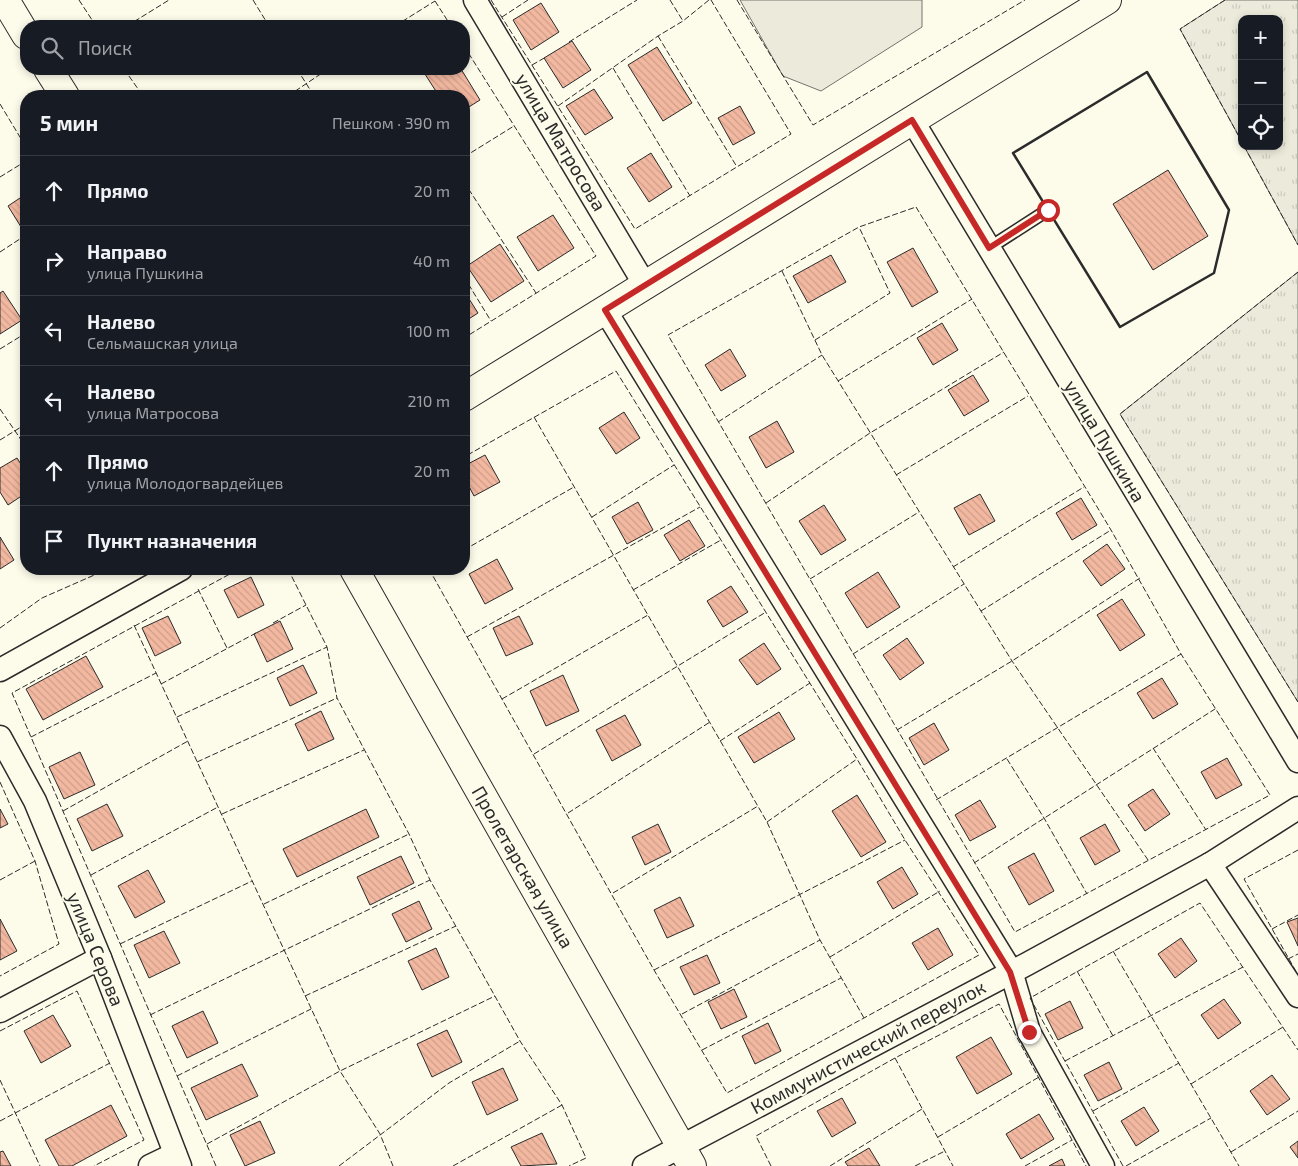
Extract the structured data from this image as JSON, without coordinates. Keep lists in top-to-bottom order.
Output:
{
  "streets": {
    "main road": ["Пролетарская улица"],
    "street": [
      "улица Матросова",
      "улица Пушкина",
      "улица Серова",
      "Коммунистический переулок"
    ]
  },
  "crossings": [
    ["Пролетарская улица", "Коммунистический переулок"]
  ],
  "page": {
    "map_buttons": ["+", "−"],
    "search": "Поиск",
    "heading": ["5 мин", "Пешком · 390 m"],
    "list": [
      ["Прямо", "20 m"],
      ["Направо", "улица Пушкина", "40 m"],
      ["Налево", "Сельмашская улица", "100 m"],
      ["Налево", "улица Матросова", "210 m"],
      ["Прямо", "улица Молодогвардейцев", "20 m"],
      "Пункт назначения"
    ]
  }
}
